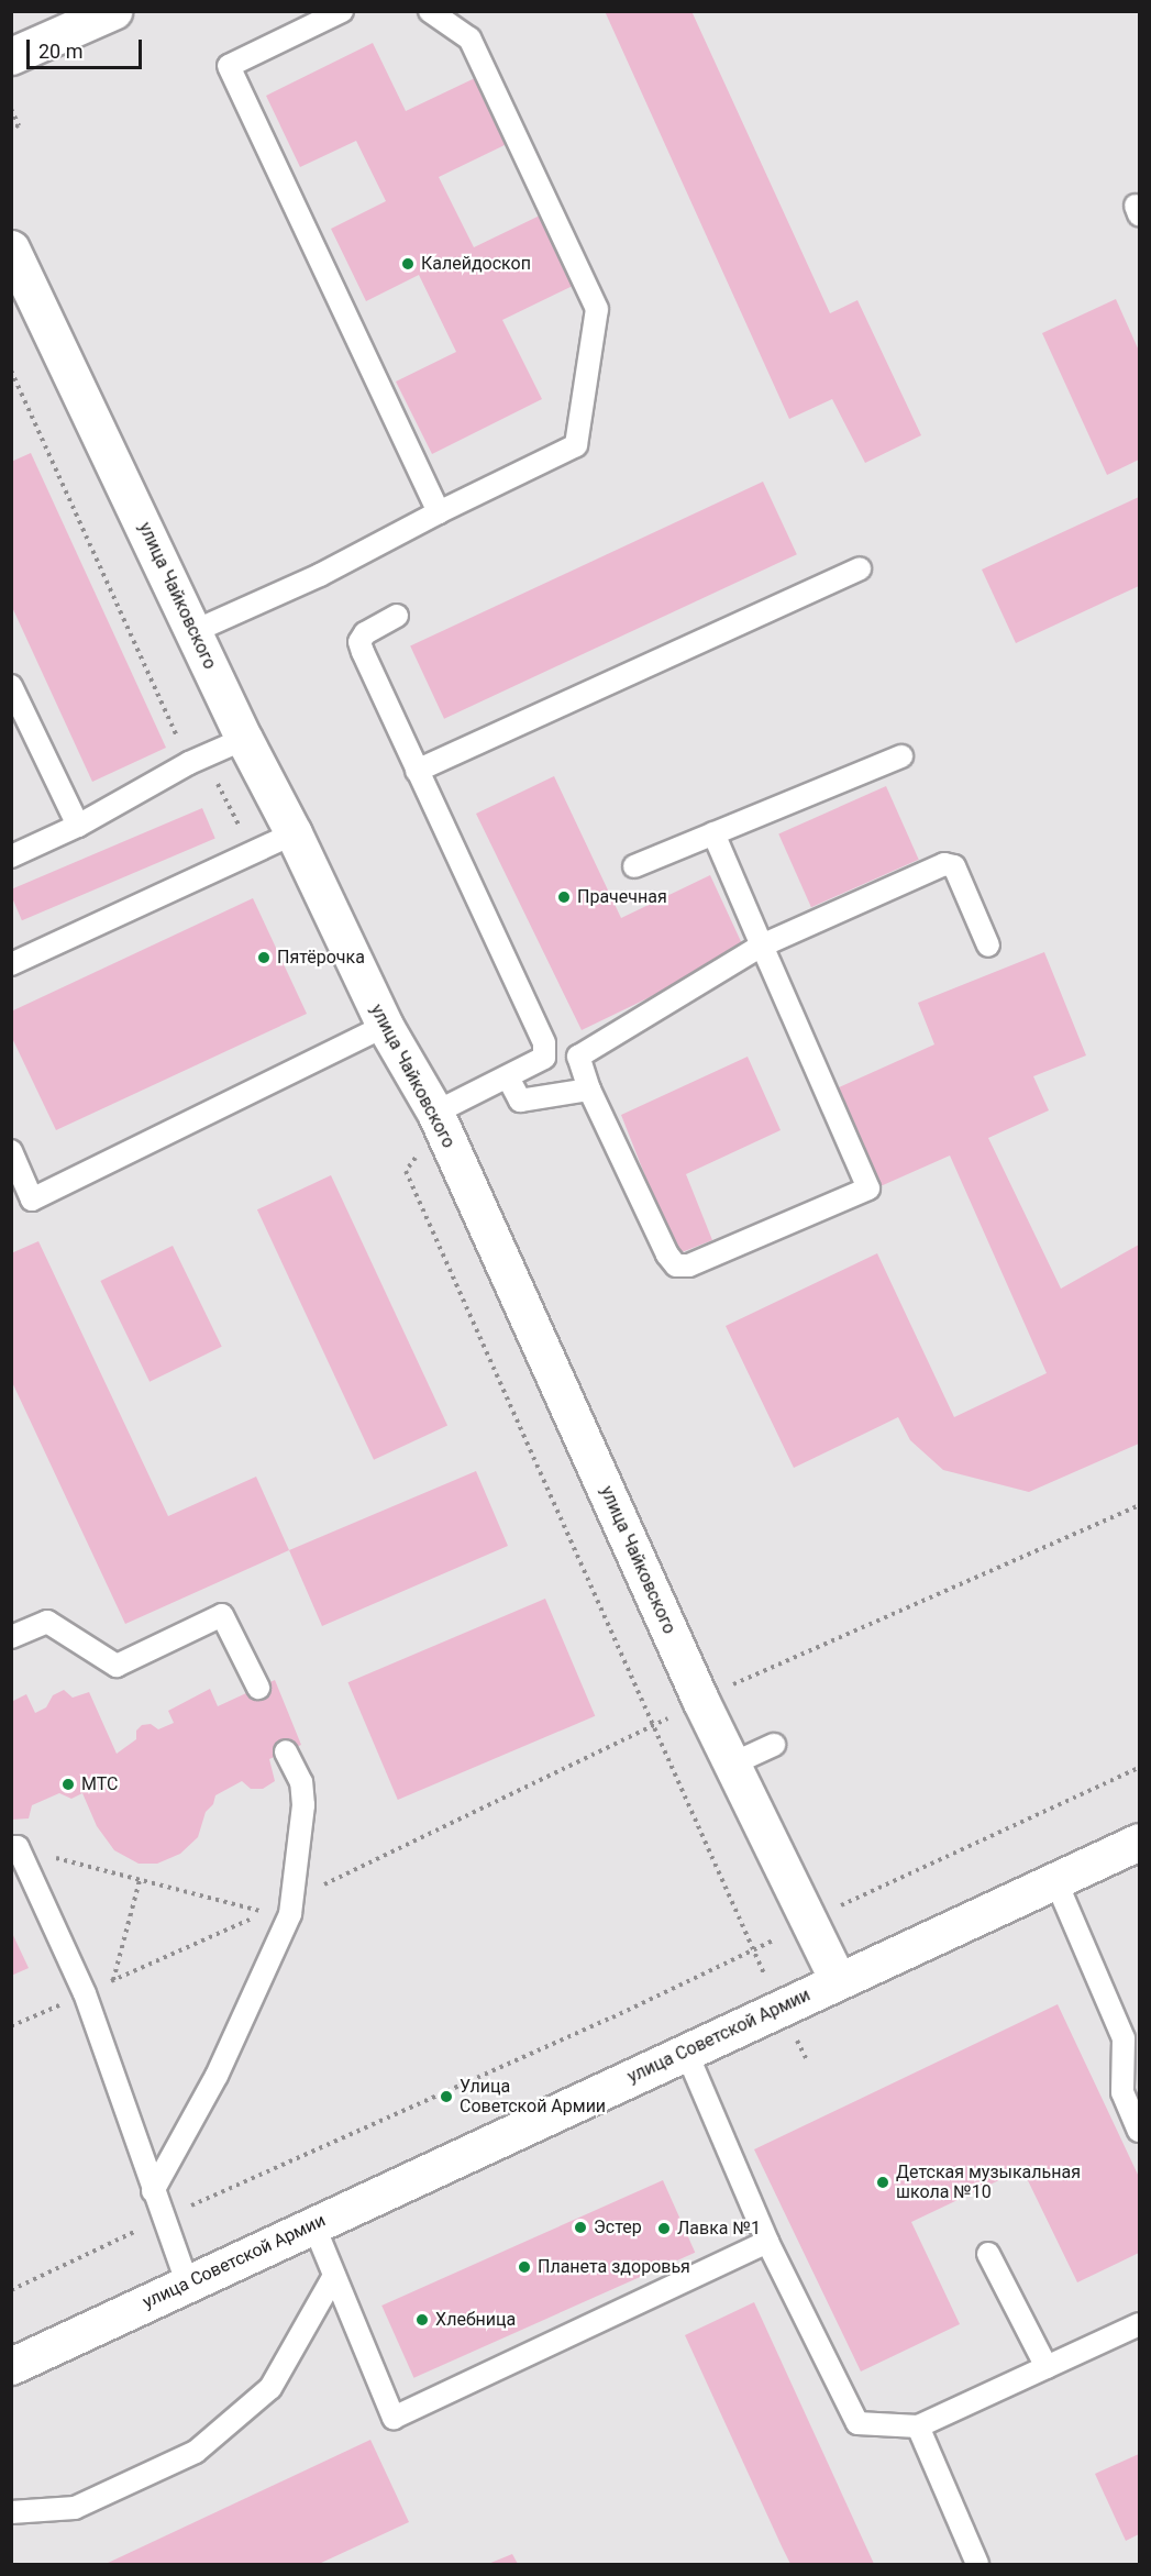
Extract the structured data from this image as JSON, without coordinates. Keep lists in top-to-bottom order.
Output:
{
  "streets": {
    "street": ["улица Чайковского", "улица Советской Армии"]
  },
  "crossings": [
    ["улица Чайковского", "улица Советской Армии"]
  ],
  "places": [
    "Калейдоскоп",
    "Прачечная",
    "Пятёрочка",
    "МТС",
    "Улица Советской Армии",
    "Детская музыкальная школа №10",
    "Эстер",
    "Лавка №1",
    "Планета здоровья",
    "Хлебница"
  ],
  "scale_bar": "20 m"
}
